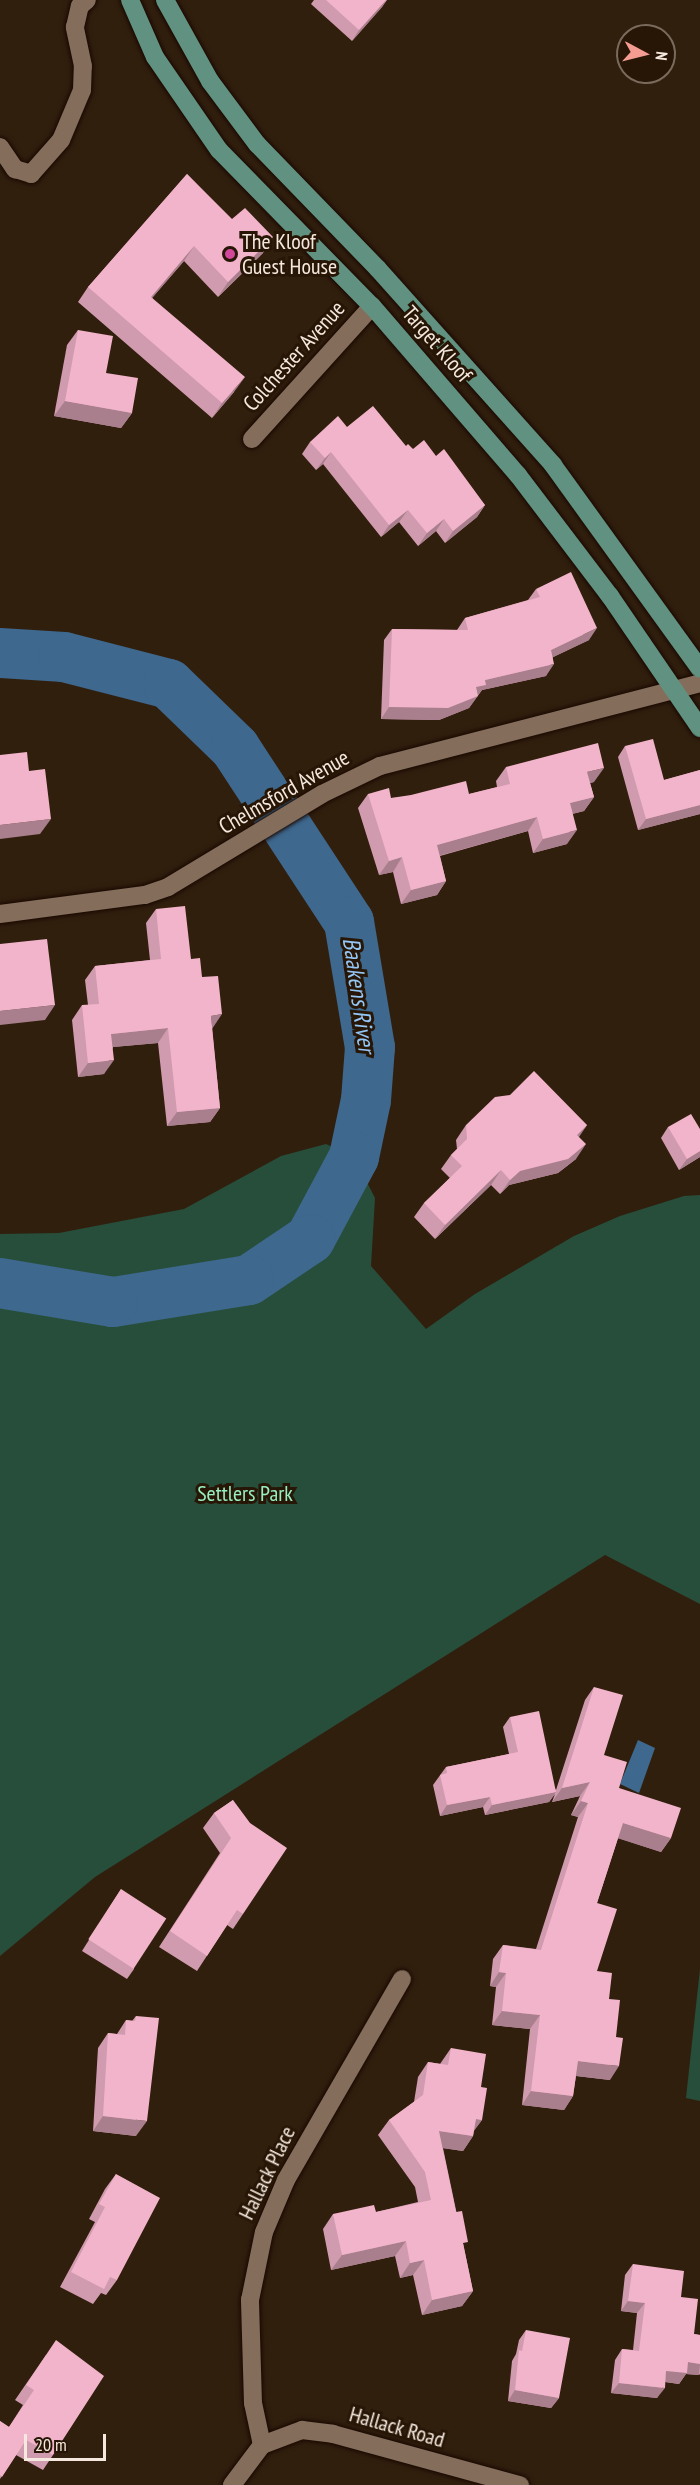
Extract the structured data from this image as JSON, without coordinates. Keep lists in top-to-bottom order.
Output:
{
  "streets": {
    "main road": ["Target Kloof"],
    "street": [
      "Colchester Avenue",
      "Chelmsford Avenue",
      "Hallack Place",
      "Hallack Road"
    ]
  },
  "crossings": [
    ["Target Kloof", "Colchester Avenue"],
    ["Target Kloof", "Chelmsford Avenue"],
    ["Hallack Place", "Hallack Road"]
  ],
  "water": ["Baakens River"],
  "parks": ["Settlers Park"],
  "places": ["The Kloof Guest House"],
  "scale_bar": "20 m",
  "north": "right"
}
